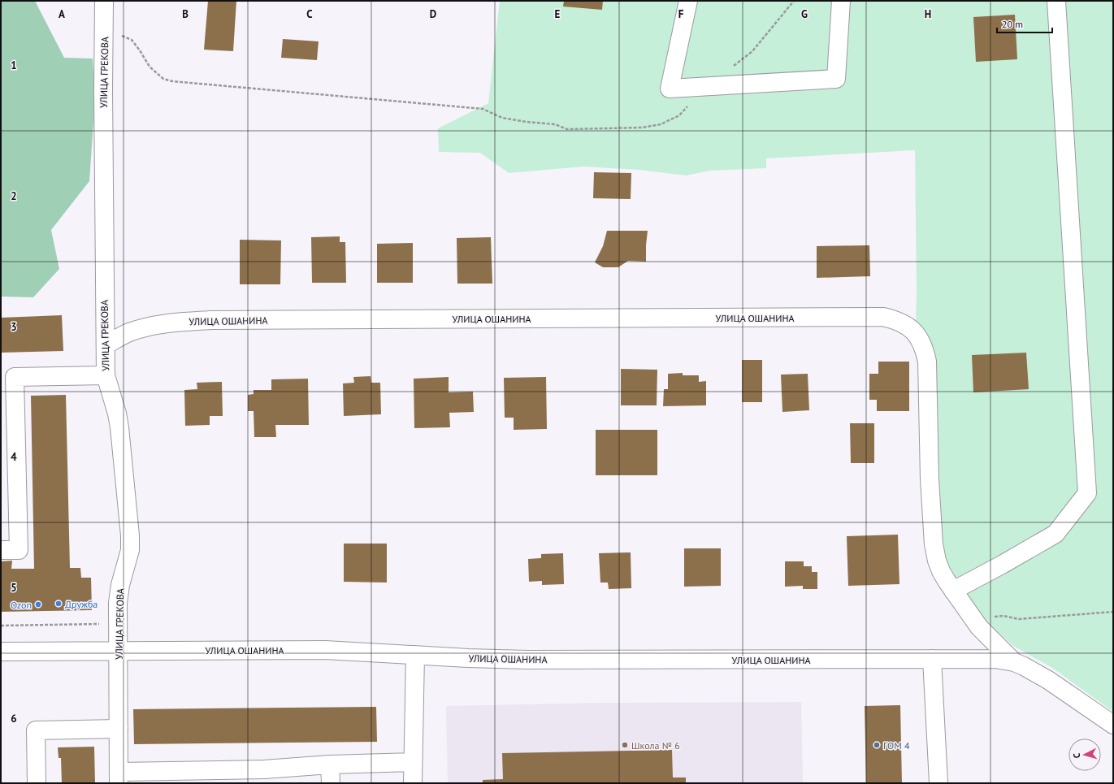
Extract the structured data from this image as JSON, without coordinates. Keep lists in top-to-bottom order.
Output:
{
  "streets": {
    "street": ["УЛИЦА ГРЕКОВА", "УЛИЦА ОШАНИНА"]
  },
  "crossings": [
    ["УЛИЦА ГРЕКОВА", "УЛИЦА ОШАНИНА"]
  ],
  "places": [
    "Дружба",
    "Ozon",
    "Школа № 6",
    "ГОМ 4"
  ],
  "scale_bar": "20 m",
  "north": "left",
  "grid": {
    "columns": [
      "A",
      "B",
      "C",
      "D",
      "E",
      "F",
      "G",
      "H"
    ],
    "rows": [
      "1",
      "2",
      "3",
      "4",
      "5",
      "6"
    ]
  }
}
